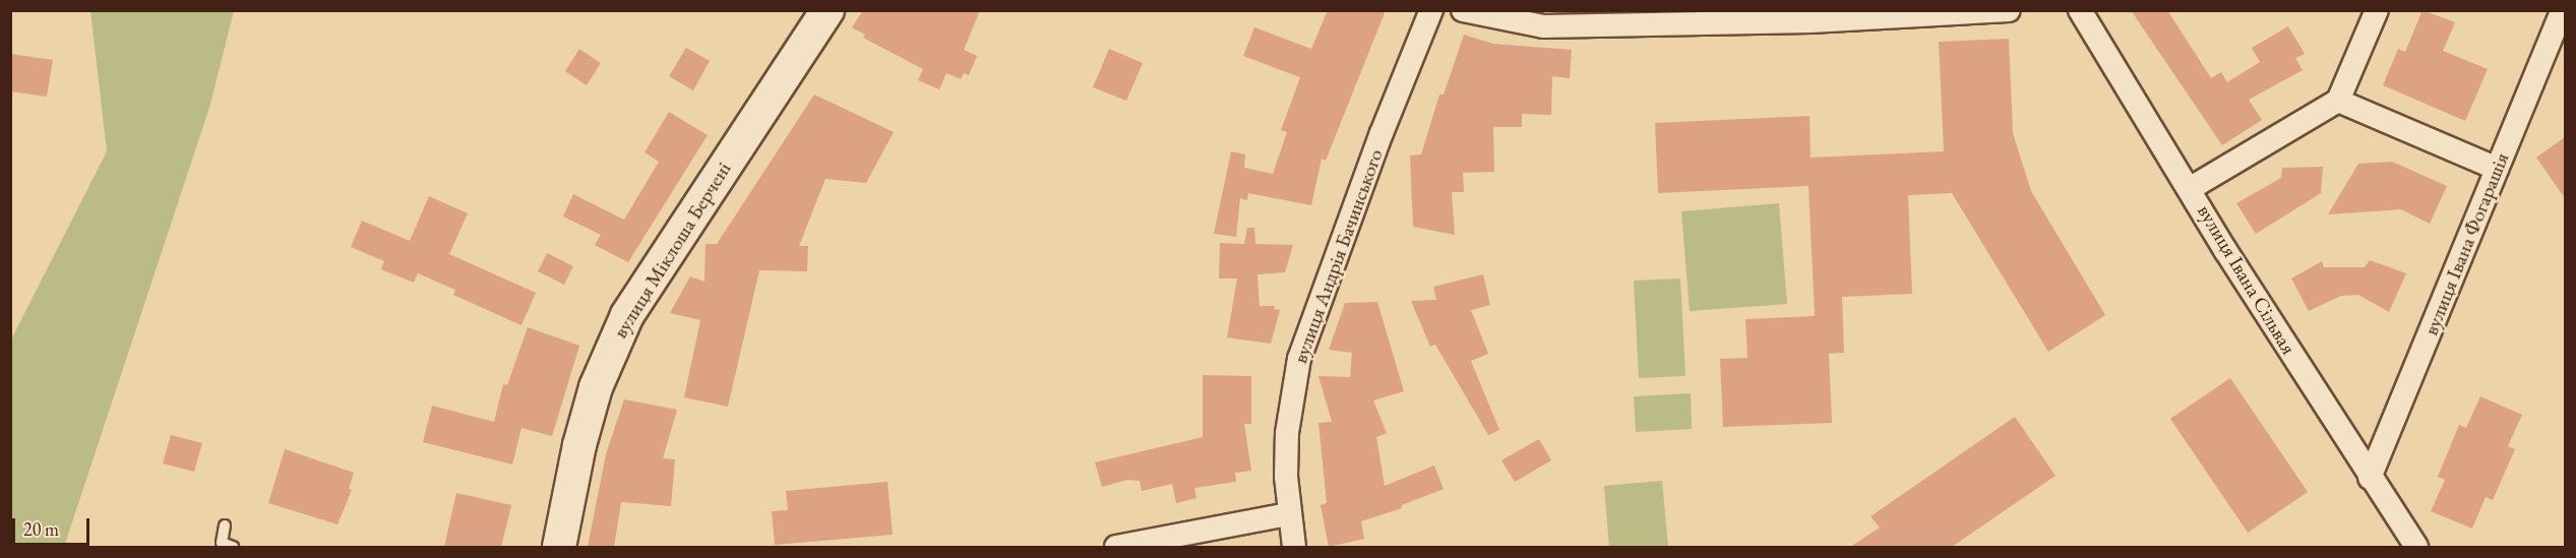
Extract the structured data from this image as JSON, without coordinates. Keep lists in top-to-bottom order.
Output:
{
  "streets": {
    "street": [
      "вулиця Івана Фогарашія",
      "вулиця Міклоша Берчені",
      "вулиця Андрія Бачинського",
      "вулиця Івана Сільвая"
    ]
  },
  "crossings": [
    ["вулиця Івана Фогарашія", "вулиця Івана Сільвая"]
  ],
  "scale_bar": "20 m"
}
